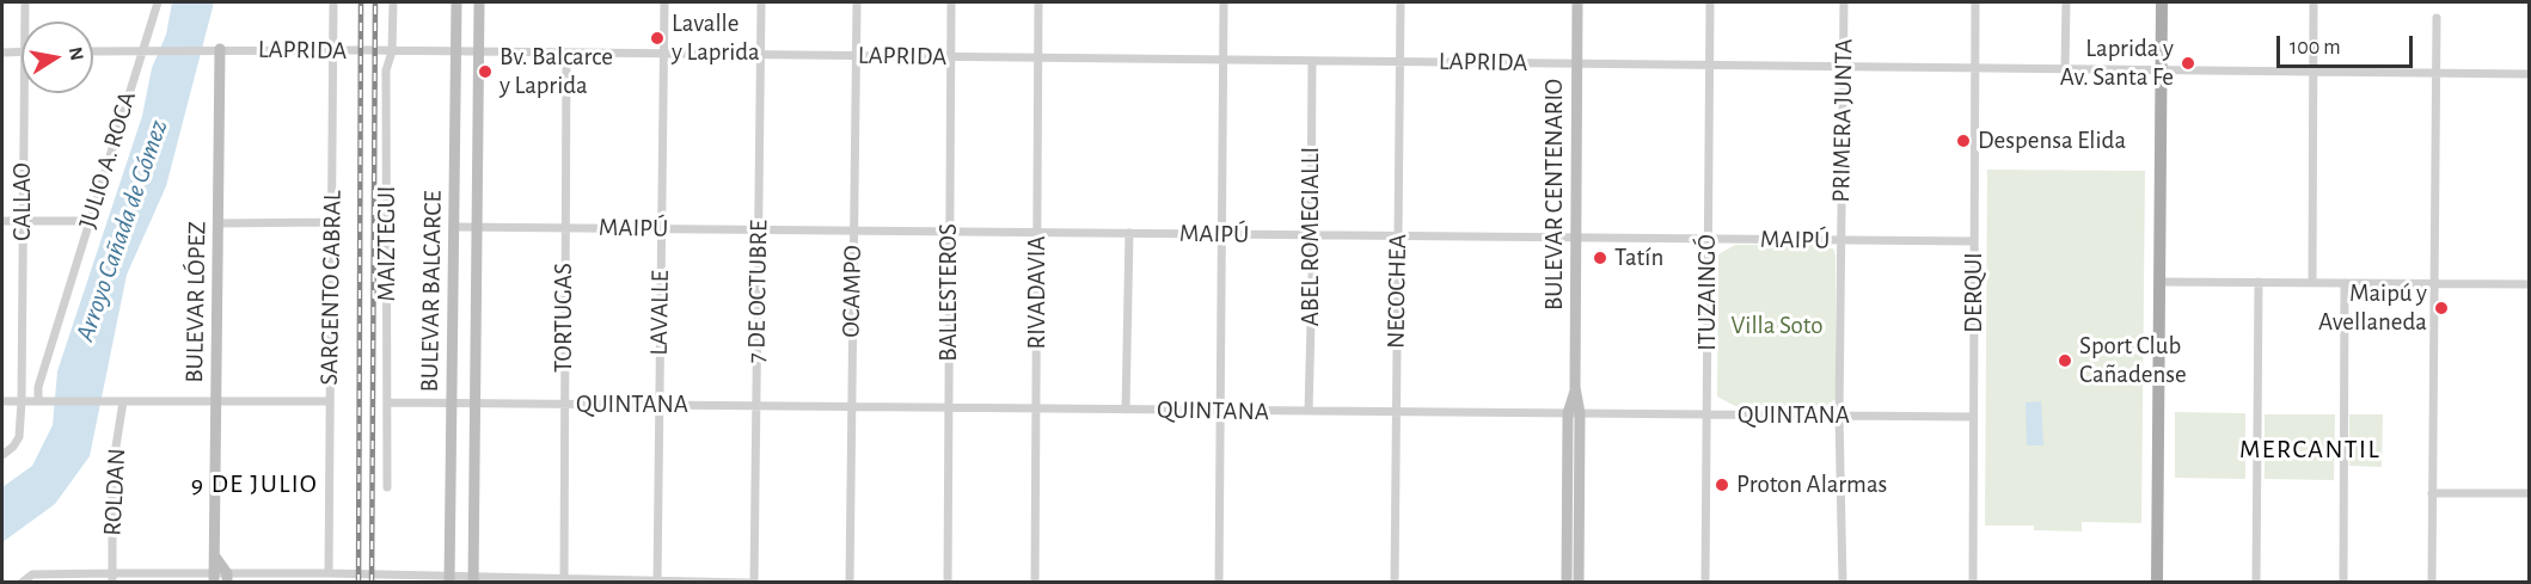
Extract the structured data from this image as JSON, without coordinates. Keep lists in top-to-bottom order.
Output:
{
  "streets": {
    "main road": ["BULEVAR CENTENARIO", "BULEVAR BALCARCE", "BULEVAR LÓPEZ"],
    "street": [
      "LAPRIDA",
      "PRIMERA JUNTA",
      "JULIO A. ROCA",
      "CALLAO",
      "MAIPÚ",
      "ABEL ROMEGIALLI",
      "MAIZTEGUI",
      "SARGENTO CABRAL",
      "7 DE OCTUBRE",
      "OCAMPO",
      "NECOCHEA",
      "BALLESTEROS",
      "RIVADAVIA",
      "ITUZAINGÓ",
      "DERQUI",
      "LAVALLE",
      "TORTUGAS",
      "QUINTANA",
      "ROLDAN"
    ]
  },
  "crossings": [
    ["LAPRIDA", "PRIMERA JUNTA"],
    ["LAPRIDA", "JULIO A. ROCA"],
    ["LAPRIDA", "BULEVAR CENTENARIO"],
    ["LAPRIDA", "ABEL ROMEGIALLI"],
    ["LAPRIDA", "MAIZTEGUI"],
    ["LAPRIDA", "SARGENTO CABRAL"],
    ["LAPRIDA", "BULEVAR BALCARCE"],
    ["LAPRIDA", "7 DE OCTUBRE"],
    ["LAPRIDA", "OCAMPO"],
    ["LAPRIDA", "NECOCHEA"],
    ["LAPRIDA", "BALLESTEROS"],
    ["LAPRIDA", "RIVADAVIA"],
    ["LAPRIDA", "ITUZAINGÓ"],
    ["LAPRIDA", "DERQUI"],
    ["LAPRIDA", "BULEVAR LÓPEZ"],
    ["LAPRIDA", "LAVALLE"],
    ["LAPRIDA", "TORTUGAS"],
    ["PRIMERA JUNTA", "MAIPÚ"],
    ["PRIMERA JUNTA", "QUINTANA"],
    ["BULEVAR CENTENARIO", "MAIPÚ"],
    ["BULEVAR CENTENARIO", "QUINTANA"],
    ["MAIPÚ", "ABEL ROMEGIALLI"],
    ["MAIPÚ", "BULEVAR BALCARCE"],
    ["MAIPÚ", "7 DE OCTUBRE"],
    ["MAIPÚ", "OCAMPO"],
    ["MAIPÚ", "NECOCHEA"],
    ["MAIPÚ", "BALLESTEROS"],
    ["MAIPÚ", "RIVADAVIA"],
    ["MAIPÚ", "ITUZAINGÓ"],
    ["MAIPÚ", "DERQUI"],
    ["MAIPÚ", "LAVALLE"],
    ["MAIPÚ", "TORTUGAS"],
    ["ABEL ROMEGIALLI", "QUINTANA"],
    ["MAIZTEGUI", "QUINTANA"],
    ["BULEVAR BALCARCE", "QUINTANA"],
    ["7 DE OCTUBRE", "QUINTANA"],
    ["OCAMPO", "QUINTANA"],
    ["NECOCHEA", "QUINTANA"],
    ["BALLESTEROS", "QUINTANA"],
    ["RIVADAVIA", "QUINTANA"],
    ["ITUZAINGÓ", "QUINTANA"],
    ["DERQUI", "QUINTANA"],
    ["LAVALLE", "QUINTANA"],
    ["TORTUGAS", "QUINTANA"]
  ],
  "districts": ["MERCANTIL", "9 DE JULIO"],
  "water": ["Arroyo Cañada de Gómez"],
  "parks": ["Villa Soto"],
  "places": [
    "Lavalle y Laprida",
    "Laprida y Av. Santa Fe",
    "Bv. Balcarce y Laprida",
    "Despensa Elida",
    "Tatín",
    "Maipú y Avellaneda",
    "Sport Club Cañadense",
    "Proton Alarmas"
  ],
  "scale_bar": "100 m",
  "north": "right"
}
